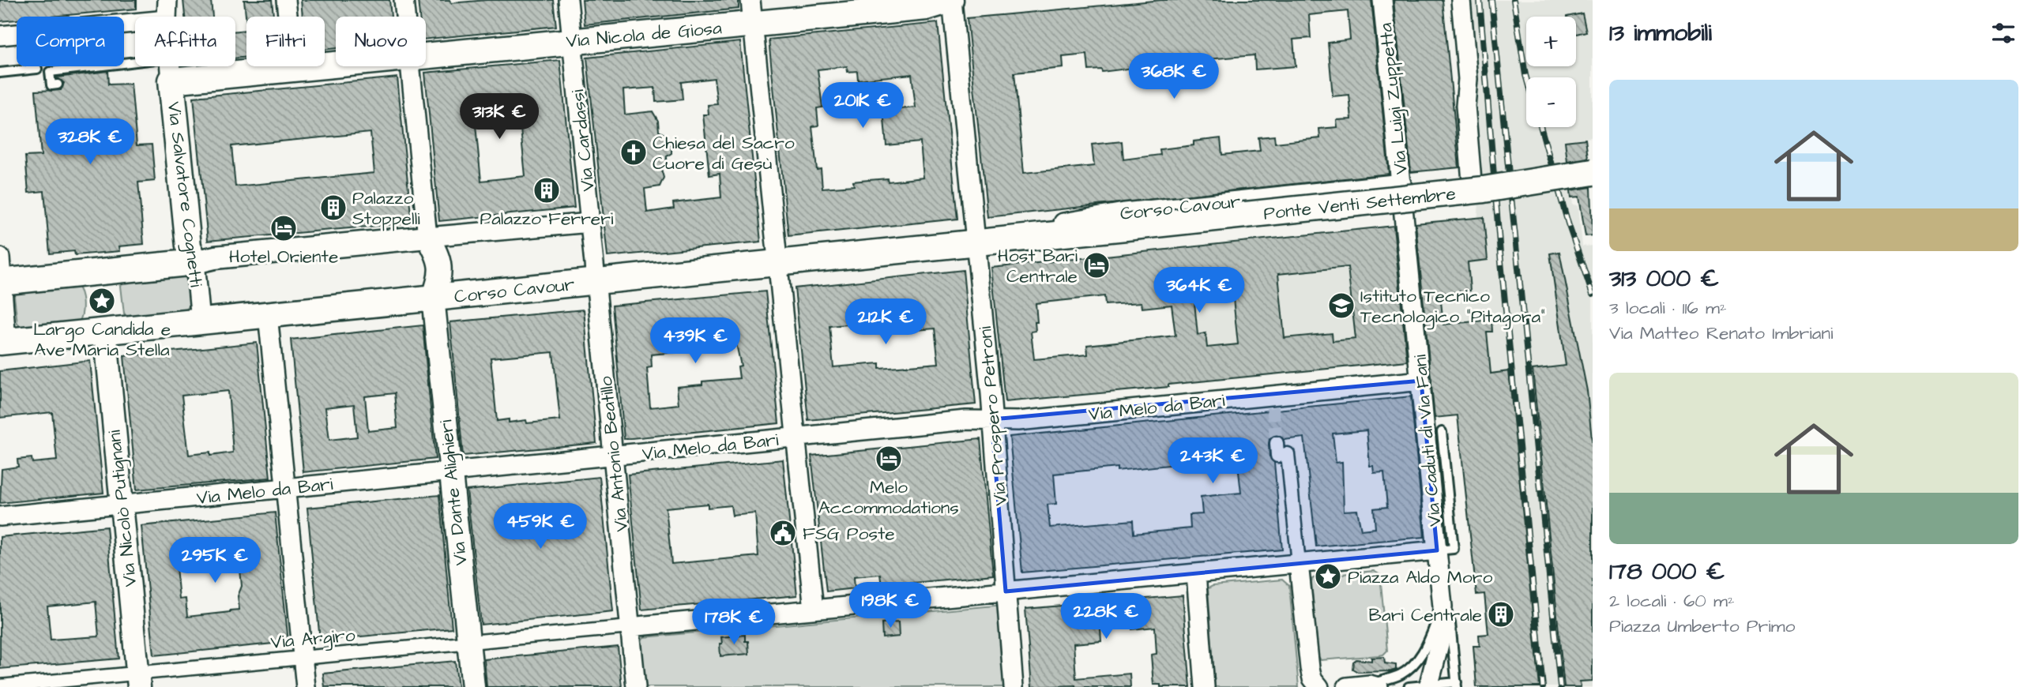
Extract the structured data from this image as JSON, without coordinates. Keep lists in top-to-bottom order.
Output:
{
  "streets": {
    "main road": [
      "Via Nicola de Giosa",
      "Via Salvatore Cognetti",
      "Ponte Venti Settembre",
      "Corso Cavour"
    ],
    "street": [
      "Via Luigi Zuppetta",
      "Via Cardassi",
      "Via Melo da Bari",
      "Via Prospero Petroni",
      "Via Caduti di Via Fani",
      "Via Antonio Beatillo",
      "Via Dante Alighieri",
      "Via Nicolò Putignani",
      "Via Argiro"
    ]
  },
  "crossings": [
    ["Via Nicola de Giosa", "Via Cardassi"],
    ["Via Nicola de Giosa", "Via Salvatore Cognetti"],
    ["Via Nicola de Giosa", "Via Prospero Petroni"],
    ["Via Luigi Zuppetta", "Corso Cavour"],
    ["Via Luigi Zuppetta", "Via Caduti di Via Fani"],
    ["Via Cardassi", "Corso Cavour"],
    ["Via Cardassi", "Via Antonio Beatillo"],
    ["Via Salvatore Cognetti", "Corso Cavour"],
    ["Ponte Venti Settembre", "Corso Cavour"],
    ["Corso Cavour", "Via Prospero Petroni"],
    ["Corso Cavour", "Via Caduti di Via Fani"],
    ["Corso Cavour", "Via Antonio Beatillo"],
    ["Corso Cavour", "Via Dante Alighieri"],
    ["Corso Cavour", "Via Nicolò Putignani"],
    ["Via Melo da Bari", "Via Prospero Petroni"],
    ["Via Melo da Bari", "Via Caduti di Via Fani"],
    ["Via Melo da Bari", "Via Antonio Beatillo"],
    ["Via Melo da Bari", "Via Dante Alighieri"],
    ["Via Melo da Bari", "Via Nicolò Putignani"],
    ["Via Antonio Beatillo", "Via Argiro"],
    ["Via Dante Alighieri", "Via Argiro"],
    ["Via Nicolò Putignani", "Via Argiro"]
  ],
  "places": {
    "church": ["Chiesa del Sacro Cuore di Gesù"],
    "building": ["Palazzo Ferreri", "Palazzo Stoppelli", "Bari Centrale"],
    "hotel": ["Hotel Oriente", "Host Bari Centrale", "Melo Accommodations"],
    "place": ["Largo Candida e Ave Maria Stella", "Piazza Aldo Moro"],
    "school or university": ["Istituto Tecnico Tecnologico \"Pitagora\""],
    "public building": ["FSG Poste"]
  },
  "page": {
    "heading": "13 immobili",
    "map_buttons": ["+", "−"],
    "chip": [
      "Compra",
      "Affitta",
      "Filtri",
      "Nuovo"
    ],
    "price": [
      "368K €",
      "201K €",
      "313K €",
      "328K €",
      "364K €",
      "212K €",
      "439K €",
      "243K €",
      "459K €",
      "295K €",
      "198K €",
      "228K €",
      "178K €"
    ],
    "list": [
      {
        "name": "313 000 €",
        "note": "3 locali · 116 m² · Via Matteo Renato Imbriani"
      },
      {
        "name": "178 000 €",
        "note": "2 locali · 60 m² · Piazza Umberto Primo"
      }
    ]
  }
}
